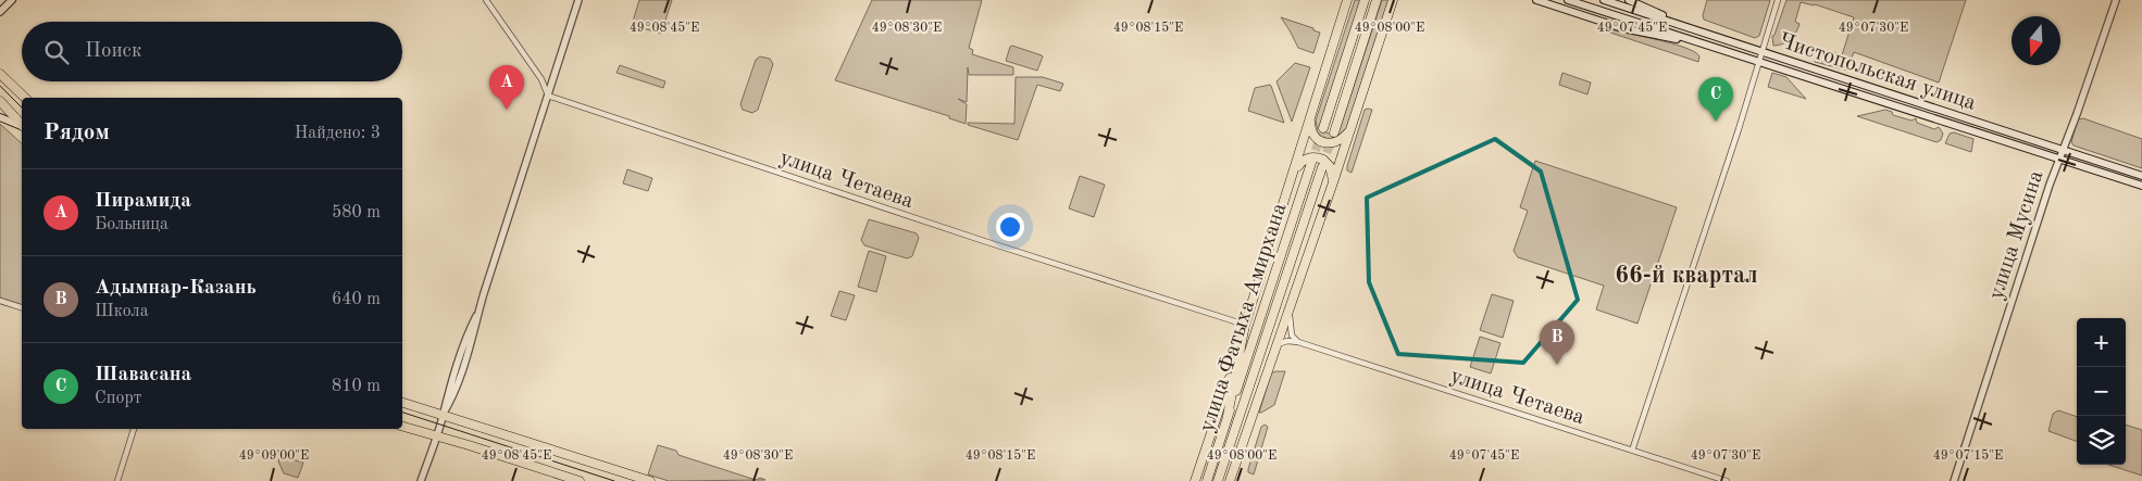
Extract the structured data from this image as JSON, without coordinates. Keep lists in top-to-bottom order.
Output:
{
  "streets": {
    "main road": ["Чистопольская улица", "улица Фатыха Амирхана"],
    "street": ["улица Четаева", "улица Мусина"]
  },
  "crossings": [
    ["Чистопольская улица", "улица Мусина"]
  ],
  "districts": ["66-й квартал"],
  "north": "bottom",
  "page": {
    "search": "Поиск",
    "pins": ["A", "C", "B"],
    "heading": ["Рядом", "Найдено: 3"],
    "list": [
      {
        "mark": "A",
        "name": "Пирамида",
        "note": "Больница",
        "value": "580 m"
      },
      {
        "mark": "B",
        "name": "Адымнар-Казань",
        "note": "Школа",
        "value": "640 m"
      },
      {
        "mark": "C",
        "name": "Шавасана",
        "note": "Спорт",
        "value": "810 m"
      }
    ],
    "map_buttons": ["+", "−"]
  },
  "coordinates": [
    "49°08'45\"E",
    "49°08'30\"E",
    "49°08'15\"E",
    "49°08'00\"E",
    "49°07'45\"E",
    "49°07'30\"E",
    "49°09'00\"E",
    "49°07'15\"E"
  ]
}
